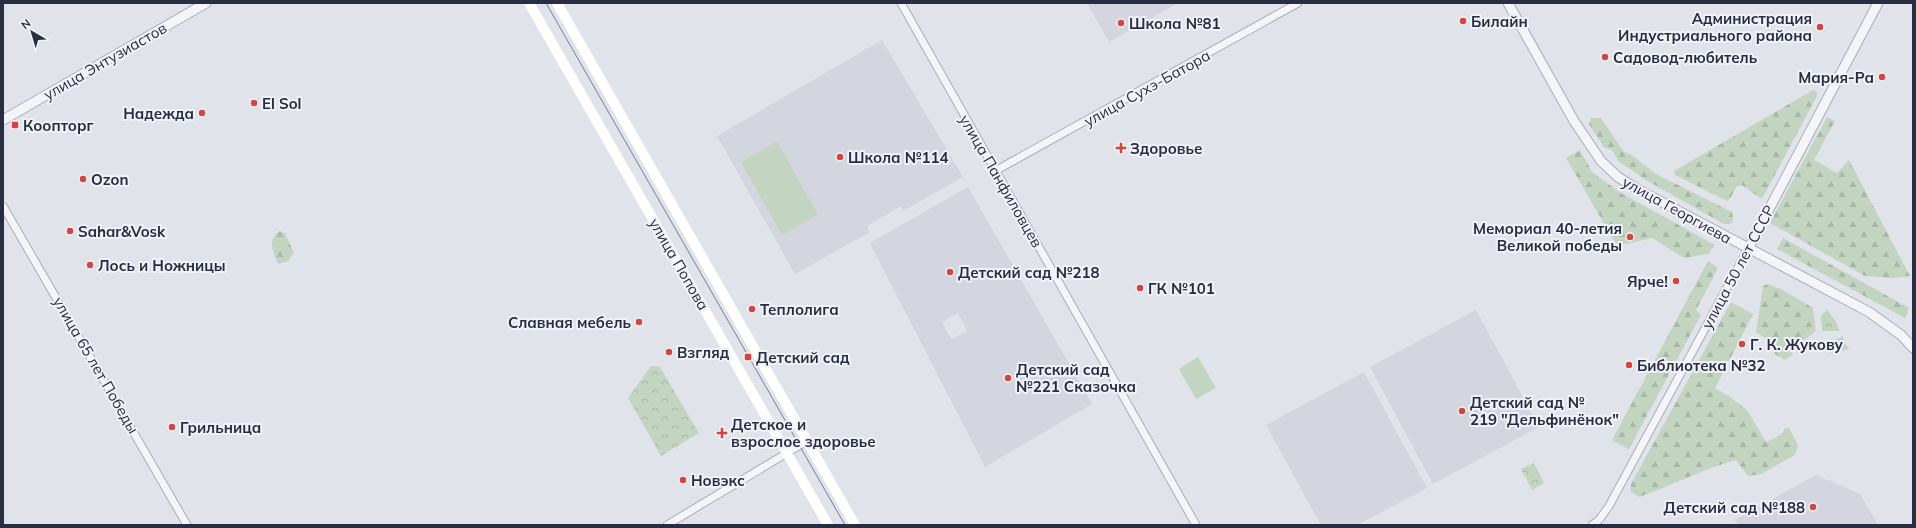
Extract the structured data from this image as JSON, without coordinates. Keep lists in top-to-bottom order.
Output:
{
  "streets": {
    "main road": ["улица Попова"],
    "street": [
      "улица Энтузиастов",
      "улица Сухэ-Батора",
      "улица Панфиловцев",
      "улица Георгиева",
      "улица 50 лет СССР",
      "улица 65 лет Победы"
    ]
  },
  "crossings": [
    ["улица Сухэ-Батора", "улица Панфиловцев"],
    ["улица Георгиева", "улица 50 лет СССР"]
  ],
  "places": {
    "other": [
      "Билайн",
      "Школа №81",
      "Администрация Индустриального района",
      "Садовод-любитель",
      "Мария-Ра",
      "El Sol",
      "Надежда",
      "Школа №114",
      "Ozon",
      "Sahar&Vosk",
      "Мемориал 40-летия Великой победы",
      "Лось и Ножницы",
      "Детский сад №218",
      "Ярче!",
      "ГК №101",
      "Теплолига",
      "Славная мебель",
      "Г. К. Жукову",
      "Взгляд",
      "Библиотека №32",
      "Детский сад №221 Сказочка",
      "Детский сад № 219 \"Дельфинёнок\"",
      "Грильница",
      "Новэкс",
      "Детский сад №188"
    ],
    "transit": ["Коопторг", "Детский сад"],
    "health": ["Здоровье", "Детское и взрослое здоровье"]
  },
  "north": "top left"
}
